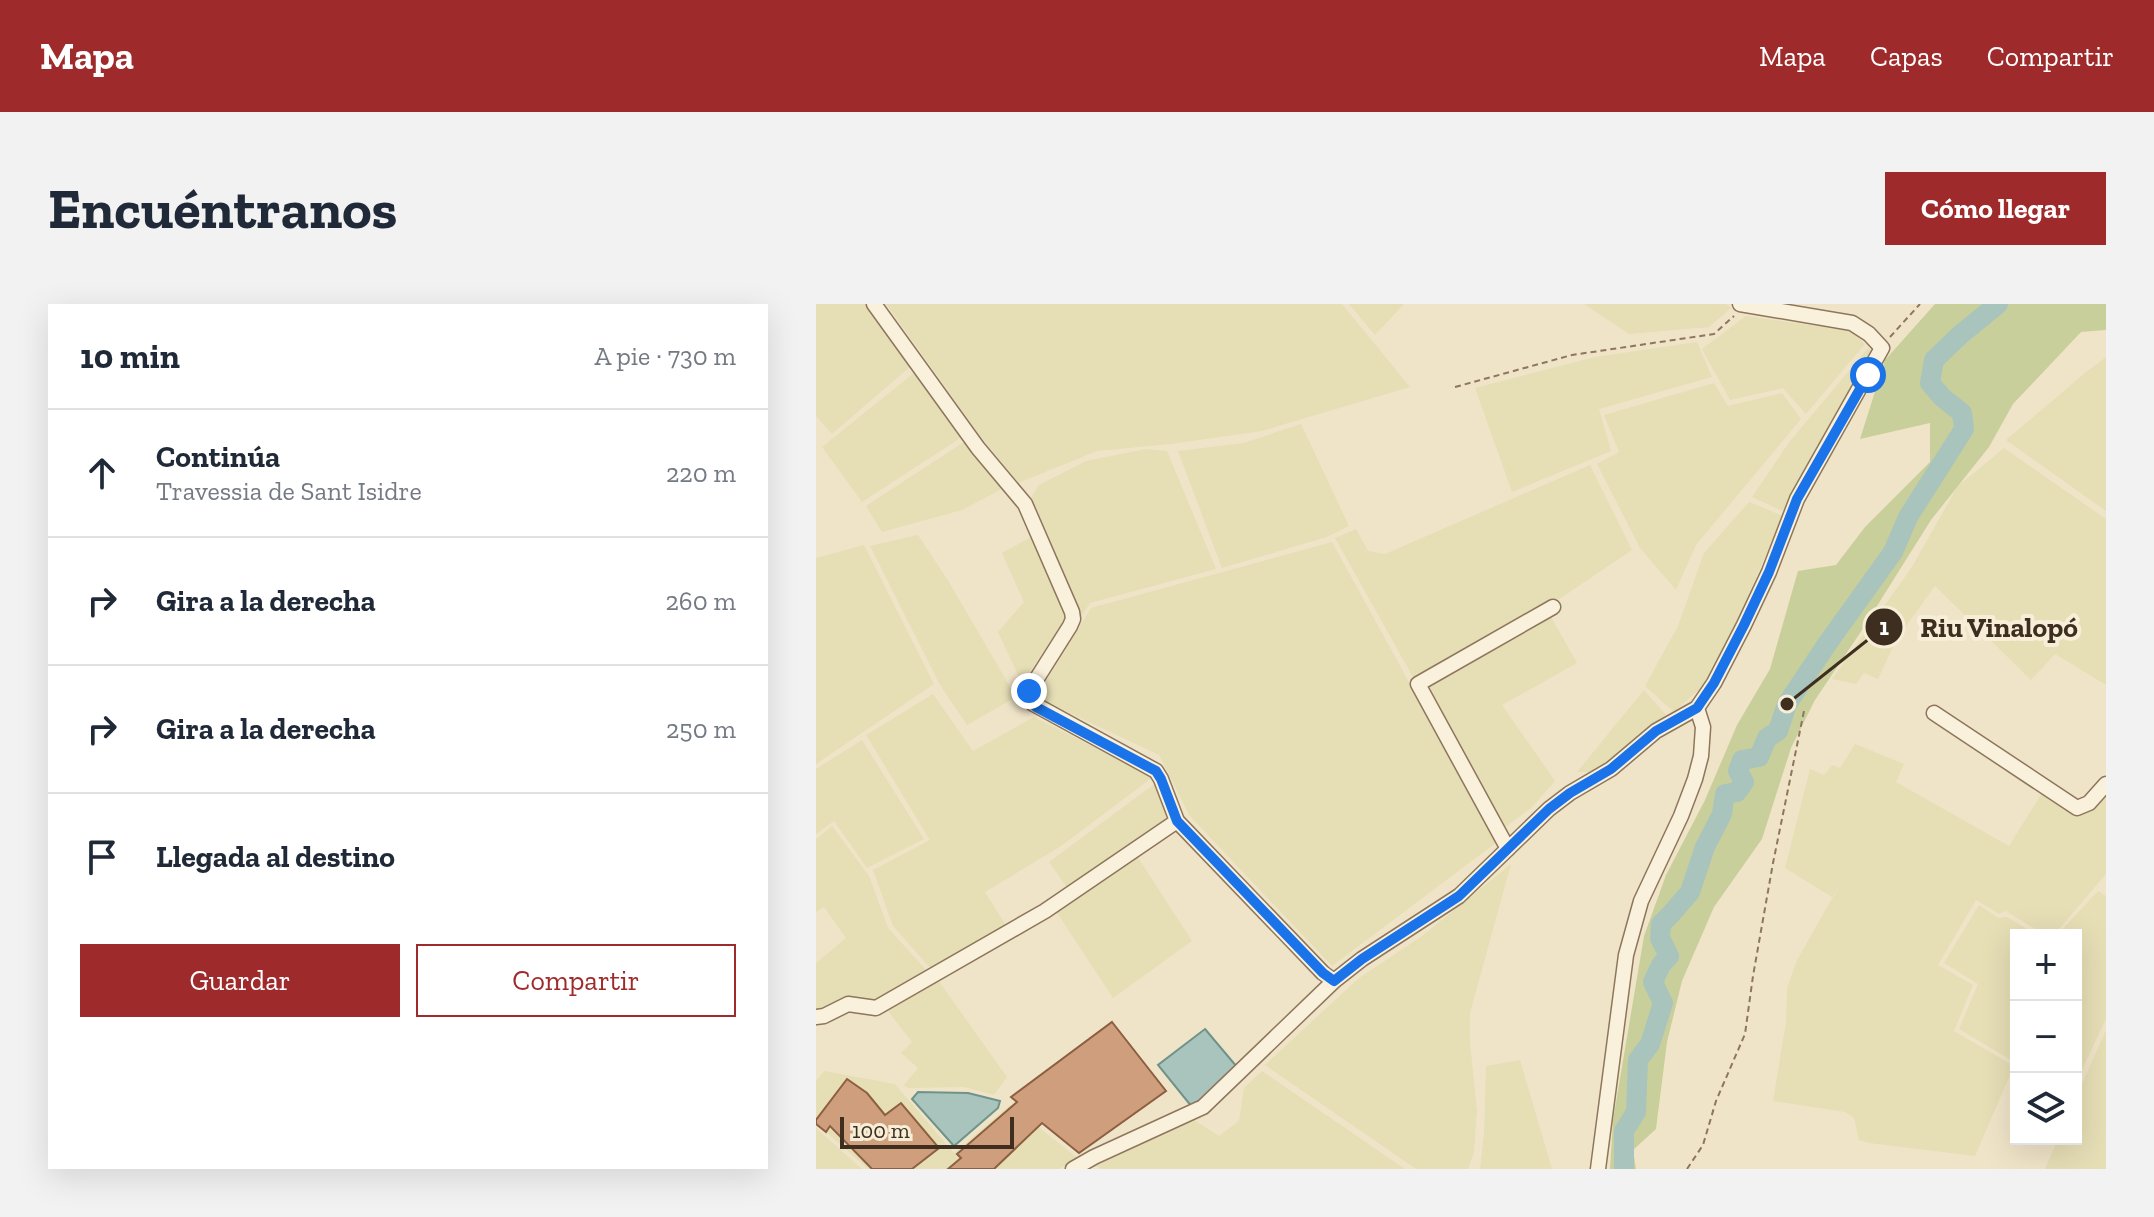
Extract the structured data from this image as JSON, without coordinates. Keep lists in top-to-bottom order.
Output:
{
  "places": ["Riu Vinalopó"],
  "scale_bar": "100 m",
  "page": {
    "header": "Mapa",
    "nav": ["Mapa", "Capas", "Compartir"],
    "buttons": [
      "Cómo llegar",
      ["Guardar", "Compartir"]
    ],
    "title": "Encuéntranos",
    "heading": ["10 min", "A pie · 730 m"],
    "list": [
      ["Continúa", "Travessia de Sant Isidre", "220 m"],
      ["Gira a la derecha", "260 m"],
      ["Gira a la derecha", "250 m"],
      "Llegada al destino"
    ],
    "map_buttons": ["+", "−"],
    "scale": "100 m"
  }
}
